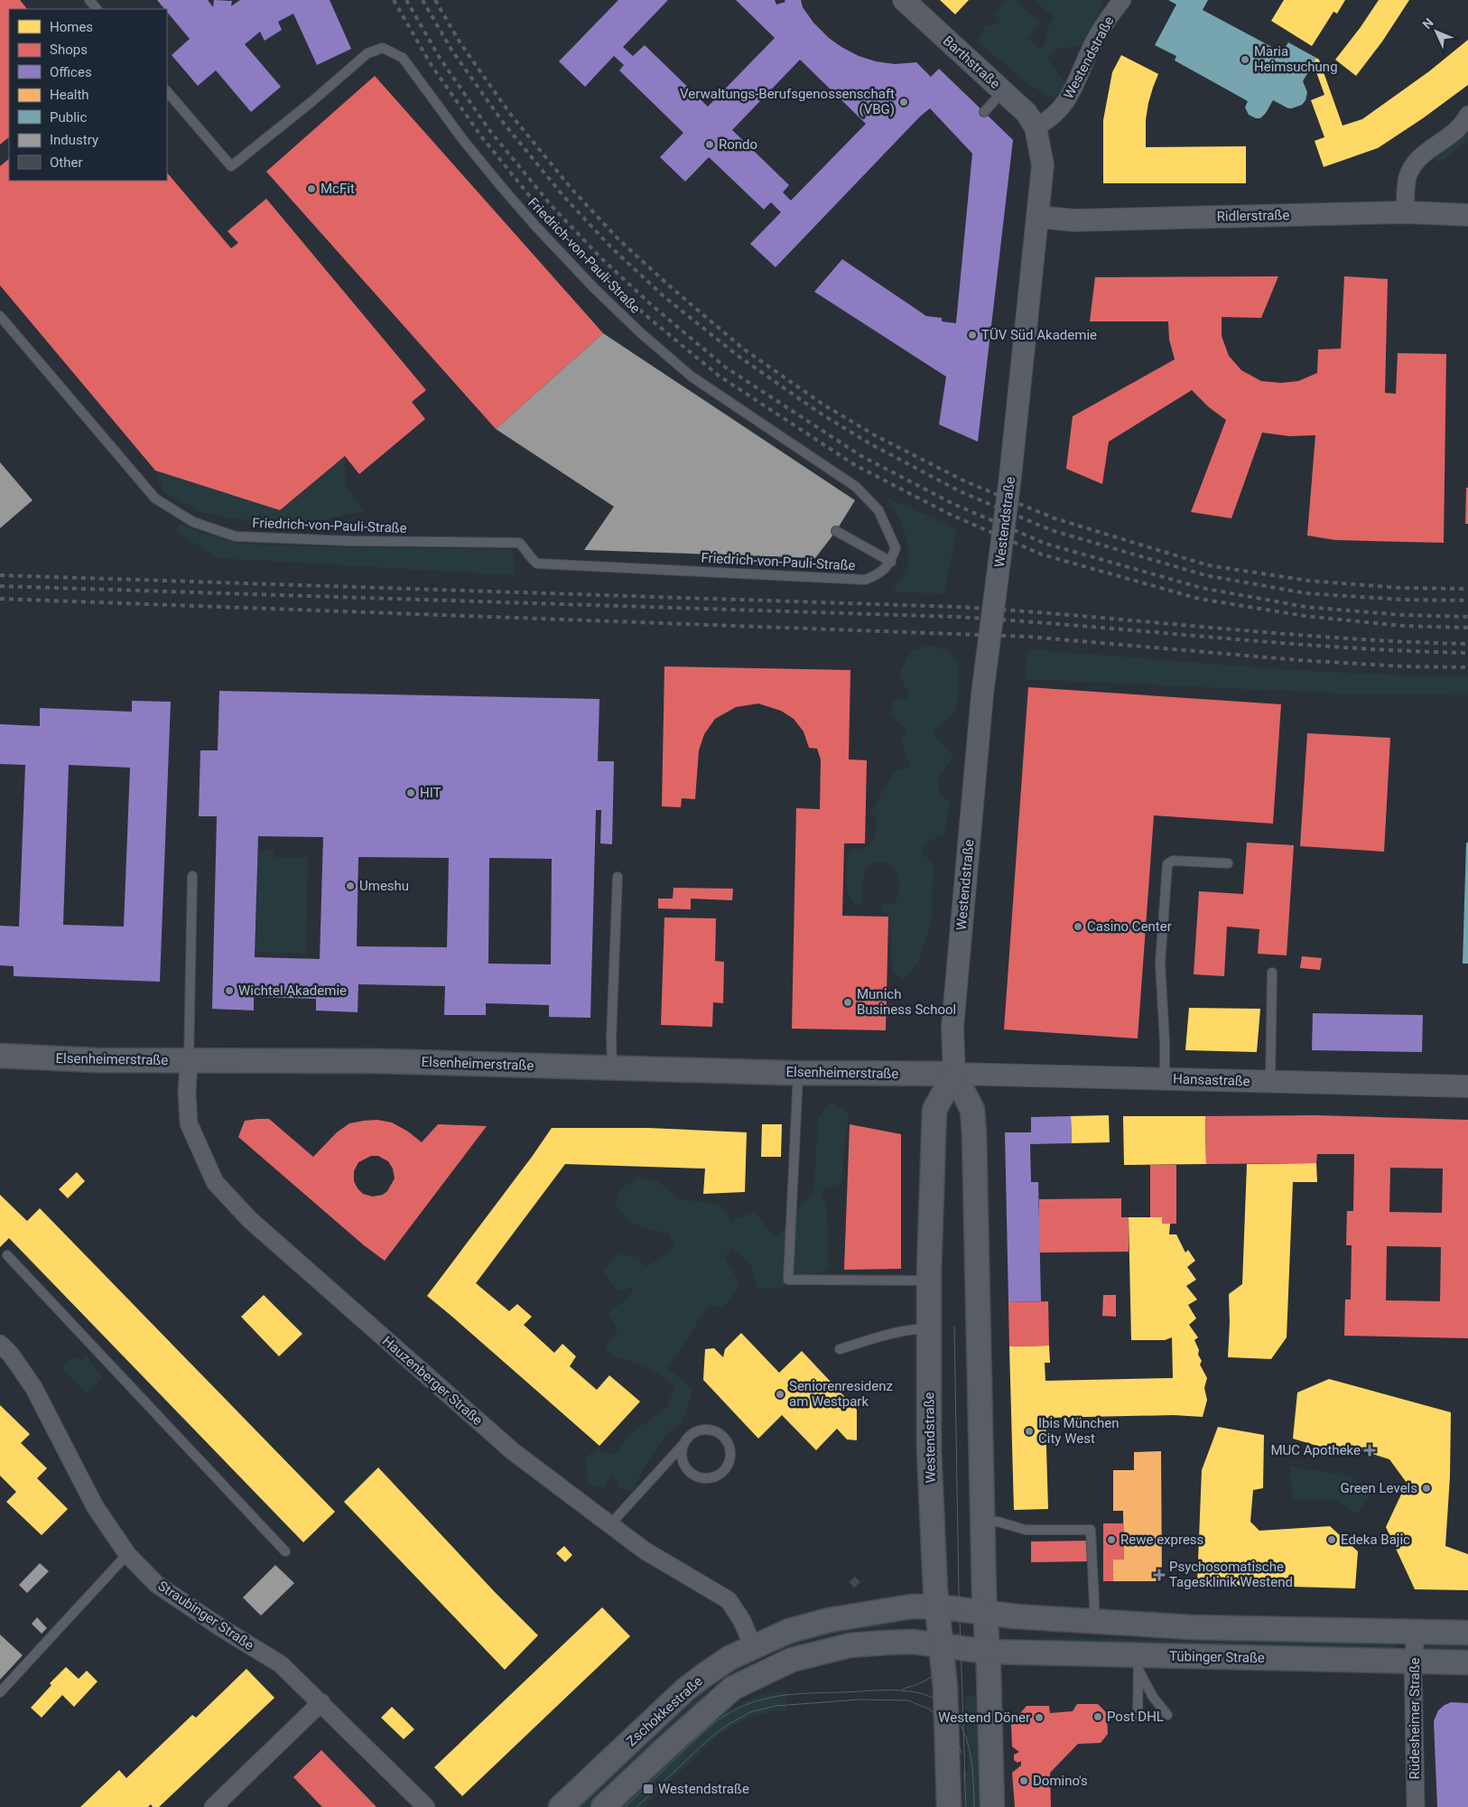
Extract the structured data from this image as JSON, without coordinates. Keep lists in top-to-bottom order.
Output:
{
  "streets": {
    "main road": [
      "Westendstraße",
      "Elsenheimerstraße",
      "Tübinger Straße",
      "Zschokkestraße"
    ],
    "street": [
      "Barthstraße",
      "Ridlerstraße",
      "Hansastraße",
      "Hauzenberger Straße",
      "Straubinger Straße",
      "Rüdesheimer Straße"
    ],
    "lane": ["Friedrich-von-Pauli-Straße"]
  },
  "crossings": [
    ["Westendstraße", "Barthstraße"],
    ["Westendstraße", "Ridlerstraße"],
    ["Westendstraße", "Elsenheimerstraße"],
    ["Westendstraße", "Hansastraße"],
    ["Westendstraße", "Tübinger Straße"],
    ["Westendstraße", "Zschokkestraße"],
    ["Elsenheimerstraße", "Hansastraße"],
    ["Elsenheimerstraße", "Hauzenberger Straße"],
    ["Hauzenberger Straße", "Zschokkestraße"],
    ["Tübinger Straße", "Zschokkestraße"],
    ["Tübinger Straße", "Rüdesheimer Straße"]
  ],
  "places": {
    "other": [
      "Maria Heimsuchung",
      "Verwaltungs-Berufsgenossenschaft (VBG)",
      "Rondo",
      "McFit",
      "TÜV Süd Akademie",
      "HIT",
      "Umeshu",
      "Casino Center",
      "Wichtel Akademie",
      "Munich Business School",
      "Seniorenresidenz am Westpark",
      "Ibis München City West",
      "Green Levels",
      "Rewe express",
      "Edeka Bajic",
      "Post DHL",
      "Westend Döner",
      "Domino's"
    ],
    "health": ["MUC Apotheke", "Psychosomatische Tagesklinik Westend"],
    "transit": ["Westendstraße"]
  },
  "legend": [
    "Homes",
    "Shops",
    "Offices",
    "Health",
    "Public",
    "Industry",
    "Other"
  ],
  "north": "top left"
}
